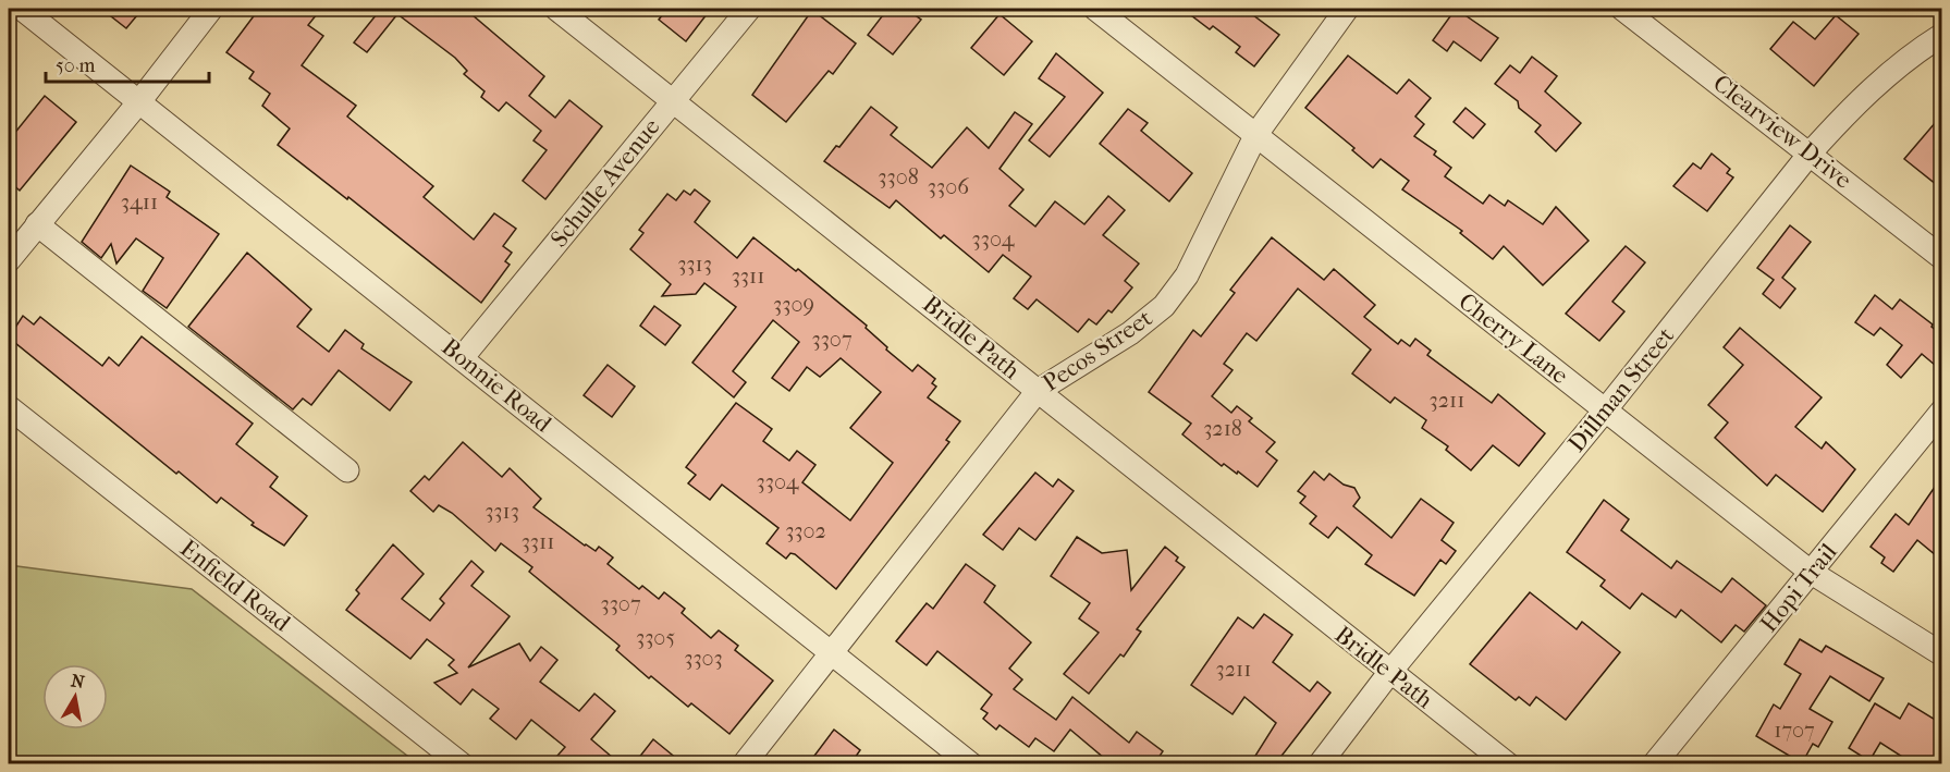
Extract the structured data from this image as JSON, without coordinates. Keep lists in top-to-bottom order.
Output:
{
  "streets": {
    "street": [
      "Clearview Drive",
      "Schulle Avenue",
      "Bridle Path",
      "Cherry Lane",
      "Pecos Street",
      "Bonnie Road",
      "Dillman Street",
      "Enfield Road",
      "Hopi Trail"
    ]
  },
  "crossings": [
    ["Clearview Drive", "Dillman Street"],
    ["Schulle Avenue", "Bridle Path"],
    ["Schulle Avenue", "Bonnie Road"],
    ["Bridle Path", "Pecos Street"],
    ["Bridle Path", "Dillman Street"],
    ["Cherry Lane", "Pecos Street"],
    ["Cherry Lane", "Dillman Street"],
    ["Cherry Lane", "Hopi Trail"],
    ["Pecos Street", "Bonnie Road"]
  ],
  "house_numbers": [
    "3308",
    "3306",
    "3411",
    "3304",
    "3313",
    "3311",
    "3309",
    "3307",
    "3211",
    "3218",
    "3304",
    "3313",
    "3302",
    "3311",
    "3307",
    "3305",
    "3303",
    "3211",
    "1707"
  ],
  "scale_bar": "50 m",
  "north": "top"
}
